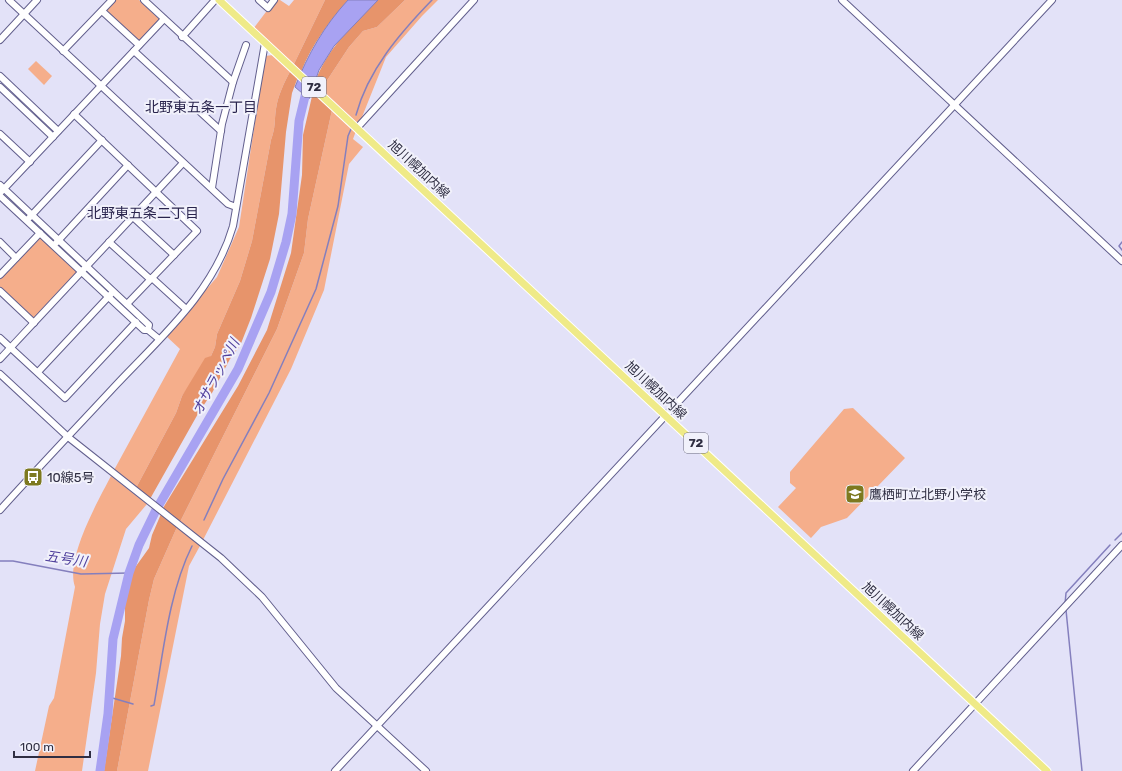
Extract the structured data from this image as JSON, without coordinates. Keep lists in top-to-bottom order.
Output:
{
  "streets": {
    "main road": ["72", "旭川幌加内線"]
  },
  "crossings": [
    ["72", "旭川幌加内線"]
  ],
  "districts": ["北野東五条一丁目", "北野東五条二丁目"],
  "water": ["オサラッペ川", "五号川"],
  "places": {
    "bus stop": ["10線5号"],
    "school or university": ["鷹栖町立北野小学校"]
  },
  "scale_bar": "100 m"
}
